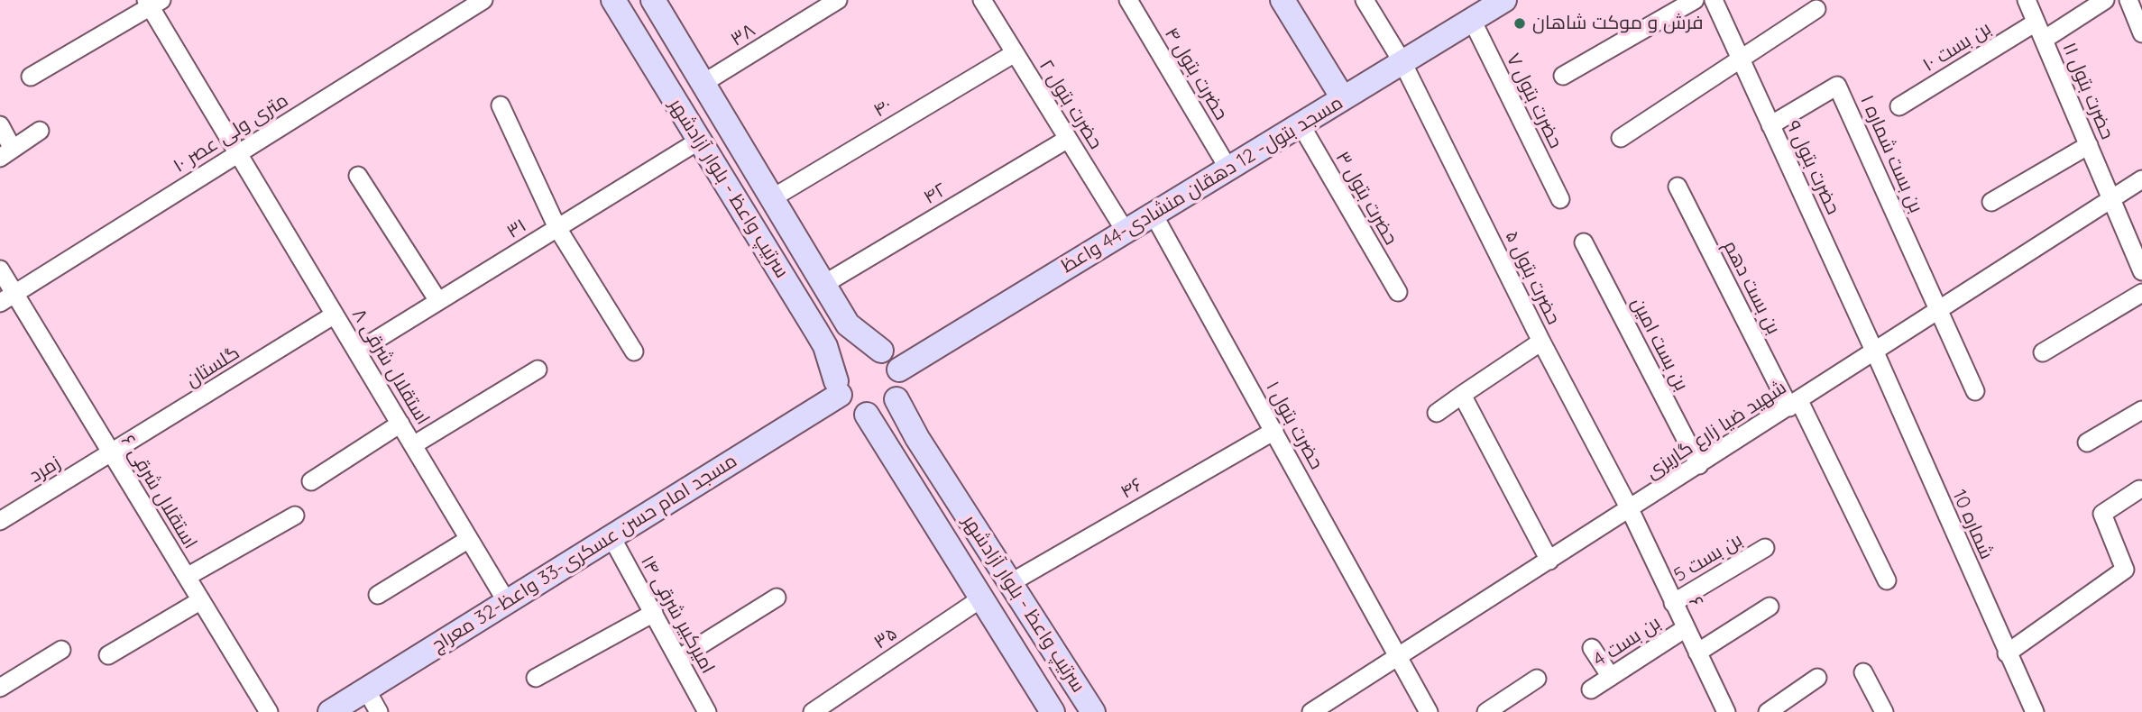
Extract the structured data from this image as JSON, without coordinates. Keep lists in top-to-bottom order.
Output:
{
  "streets": {
    "main road": ["مسجد بتول- 12 دهقان منشادی-44 واعظ", "سرتیپ واعظ - بلوار آزادشهر", "مسجد امام حسن عسکری-33 واعظ-32 معراج"],
    "street": [
      "۳۸",
      "بن بست ۱۰",
      "حضرت بتول ۴",
      "حضرت بتول ۱۱",
      "حضرت بتول ۷",
      "حضرت بتول ۲",
      "۴۰",
      "۱۰ متری ولی عصر",
      "بن بست شماره ۱",
      "حضرت بتول ۹",
      "۴۲",
      "حضرت بتول ۳",
      "۳۱",
      "حضرت بتول ۵",
      "بن بست دهم",
      "بن بست امین",
      "گلستان",
      "استقلال شرقی ۸",
      "حضرت بتول ۱",
      "شهید ضیا زارع گاریزی",
      "زمرد",
      "۴۶",
      "استقلال شرقی ۶",
      "شماره 10",
      "بن بست 5",
      "۶",
      "۱۴ امیرکبیر شرقی",
      "۳۵",
      "بن بست 4"
    ]
  },
  "crossings": [
    ["۳۸", "سرتیپ واعظ - بلوار آزادشهر"],
    ["بن بست ۱۰", "حضرت بتول ۱۱"],
    ["حضرت بتول ۴", "مسجد بتول- 12 دهقان منشادی-44 واعظ"],
    ["حضرت بتول ۱۱", "شهید ضیا زارع گاریزی"],
    ["حضرت بتول ۷", "مسجد بتول- 12 دهقان منشادی-44 واعظ"],
    ["حضرت بتول ۲", "۴۰"],
    ["حضرت بتول ۲", "مسجد بتول- 12 دهقان منشادی-44 واعظ"],
    ["حضرت بتول ۲", "۴۲"],
    ["۴۰", "سرتیپ واعظ - بلوار آزادشهر"],
    ["۱۰ متری ولی عصر", "استقلال شرقی ۸"],
    ["۱۰ متری ولی عصر", "استقلال شرقی ۶"],
    ["بن بست شماره ۱", "حضرت بتول ۹"],
    ["بن بست شماره ۱", "شهید ضیا زارع گاریزی"],
    ["حضرت بتول ۹", "شهید ضیا زارع گاریزی"],
    ["حضرت بتول ۹", "شماره 10"],
    ["مسجد بتول- 12 دهقان منشادی-44 واعظ", "سرتیپ واعظ - بلوار آزادشهر"],
    ["مسجد بتول- 12 دهقان منشادی-44 واعظ", "حضرت بتول ۳"],
    ["مسجد بتول- 12 دهقان منشادی-44 واعظ", "حضرت بتول ۵"],
    ["مسجد بتول- 12 دهقان منشادی-44 واعظ", "حضرت بتول ۱"],
    ["مسجد بتول- 12 دهقان منشادی-44 واعظ", "مسجد امام حسن عسکری-33 واعظ-32 معراج"],
    ["سرتیپ واعظ - بلوار آزادشهر", "۴۲"],
    ["سرتیپ واعظ - بلوار آزادشهر", "۳۱"],
    ["سرتیپ واعظ - بلوار آزادشهر", "۴۶"],
    ["سرتیپ واعظ - بلوار آزادشهر", "مسجد امام حسن عسکری-33 واعظ-32 معراج"],
    ["سرتیپ واعظ - بلوار آزادشهر", "۳۵"],
    ["۳۱", "استقلال شرقی ۸"],
    ["حضرت بتول ۵", "شهید ضیا زارع گاریزی"],
    ["حضرت بتول ۵", "۶"],
    ["بن بست دهم", "شهید ضیا زارع گاریزی"],
    ["بن بست امین", "شهید ضیا زارع گاریزی"],
    ["گلستان", "استقلال شرقی ۸"],
    ["گلستان", "زمرد"],
    ["گلستان", "استقلال شرقی ۶"],
    ["استقلال شرقی ۸", "مسجد امام حسن عسکری-33 واعظ-32 معراج"],
    ["حضرت بتول ۱", "شهید ضیا زارع گاریزی"],
    ["حضرت بتول ۱", "۴۶"],
    ["شهید ضیا زارع گاریزی", "شماره 10"],
    ["شهید ضیا زارع گاریزی", "۶"],
    ["زمرد", "استقلال شرقی ۶"],
    ["مسجد امام حسن عسکری-33 واعظ-32 معراج", "۱۴ امیرکبیر شرقی"],
    ["بن بست 5", "۶"],
    ["۶", "بن بست 4"]
  ],
  "places": ["فرش و موکت شاهان"]
}
